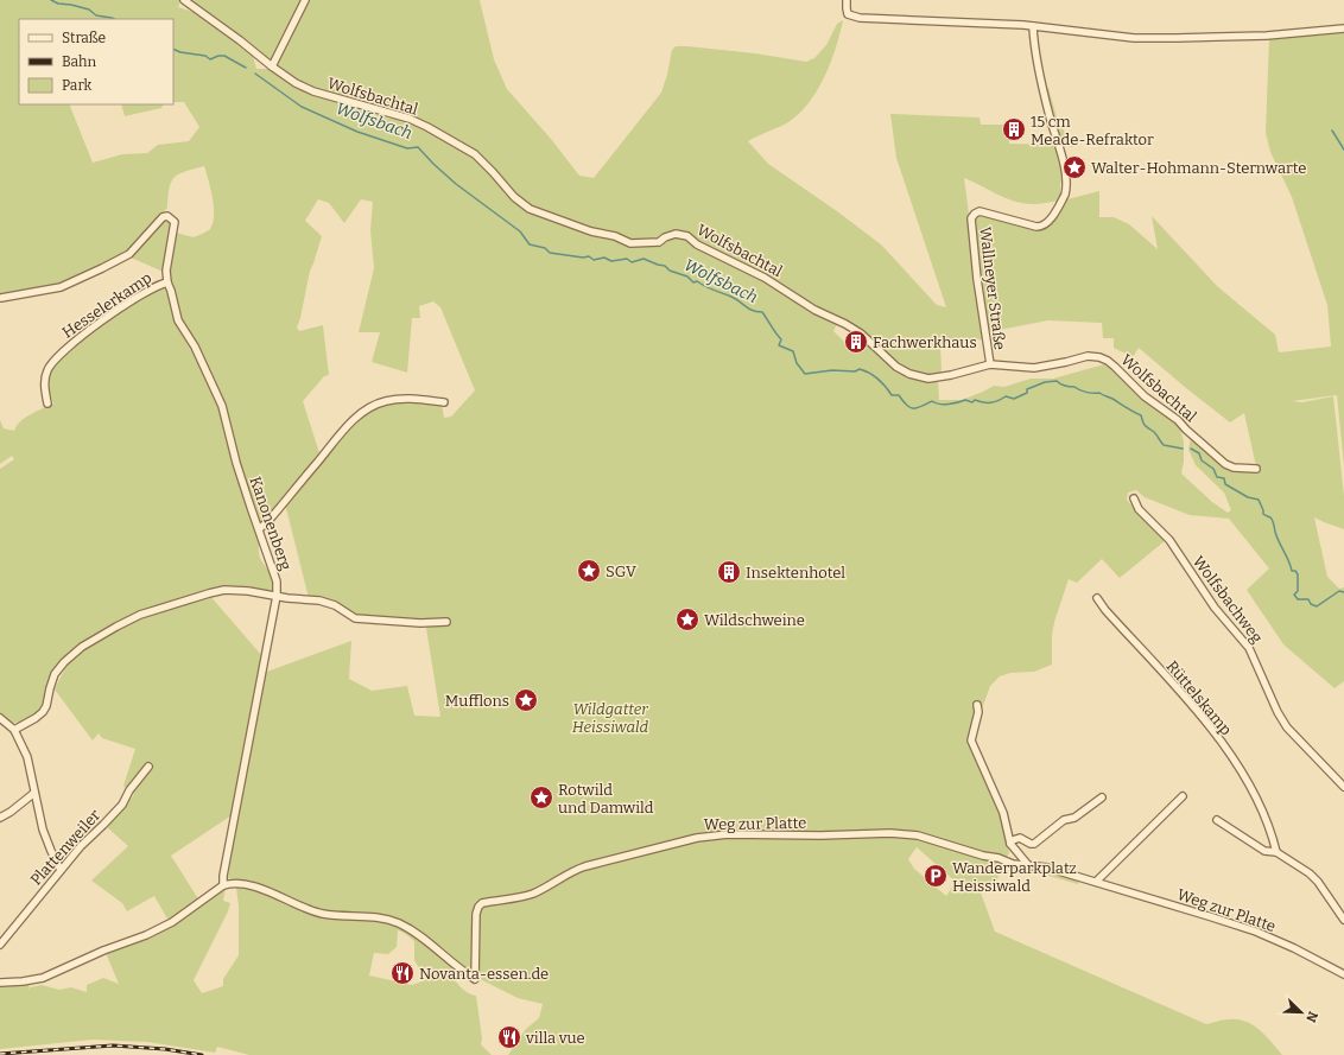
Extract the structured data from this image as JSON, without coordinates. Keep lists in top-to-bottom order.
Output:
{
  "streets": {
    "street": [
      "Wolfsbachtal",
      "Wallneyer Straße",
      "Hesselerkamp",
      "Kanonenberg",
      "Wolfsbachweg",
      "Rüttelskamp",
      "Weg zur Platte",
      "Plattenweiler"
    ]
  },
  "crossings": [
    ["Wolfsbachtal", "Wallneyer Straße"],
    ["Hesselerkamp", "Kanonenberg"],
    ["Kanonenberg", "Weg zur Platte"]
  ],
  "water": ["Wolfsbach"],
  "parks": ["Wildgatter Heissiwald"],
  "places": {
    "building": ["15 cm Meade-Refraktor", "Fachwerkhaus", "Insektenhotel"],
    "place": [
      "Walter-Hohmann-Sternwarte",
      "SGV",
      "Wildschweine",
      "Mufflons",
      "Rotwild und Damwild"
    ],
    "parking": ["Wanderparkplatz Heissiwald"],
    "restaurant": ["Novanta-essen.de", "villa vue"]
  },
  "legend": ["Straße", "Bahn", "Park"],
  "north": "bottom right"
}
